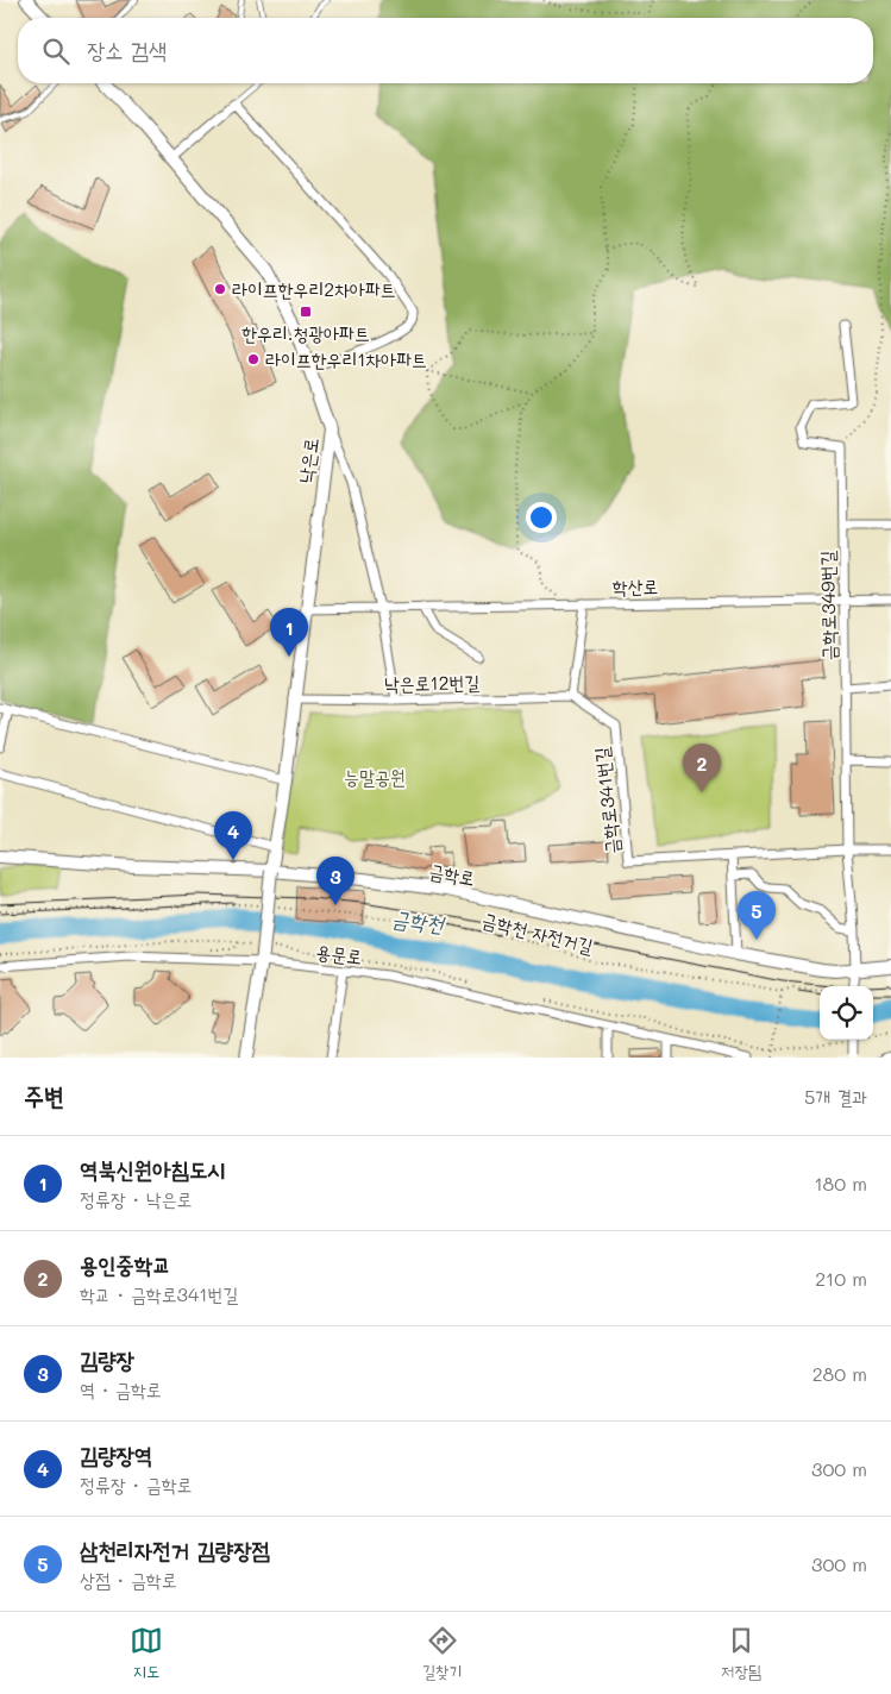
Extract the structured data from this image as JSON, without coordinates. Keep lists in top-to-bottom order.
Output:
{
  "streets": {
    "main road": ["낙은로", "금학로"],
    "street": [
      "학산로",
      "금학로349번길",
      "낙은로12번길",
      "금학로341번길",
      "용문로"
    ],
    "path": ["금학천 자전거길"]
  },
  "crossings": [
    ["낙은로", "학산로"],
    ["낙은로", "낙은로12번길"],
    ["낙은로", "금학로"],
    ["낙은로", "용문로"],
    ["학산로", "금학로349번길"],
    ["금학로349번길", "금학로"],
    ["낙은로12번길", "금학로341번길"]
  ],
  "water": ["금학천"],
  "parks": ["능말공원"],
  "places": {
    "other": ["라이프한우리2차아파트", "라이프한우리1차아파트"],
    "transit": ["한우리.청광아파트"]
  },
  "page": {
    "search": "장소 검색",
    "pins": [
      "1",
      "2",
      "4",
      "3",
      "5"
    ],
    "heading": ["주변", "5개 결과"],
    "list": [
      {
        "mark": "1",
        "name": "역북신원아침도시",
        "note": "정류장 · 낙은로",
        "value": "180 m"
      },
      {
        "mark": "2",
        "name": "용인중학교",
        "note": "학교 · 금학로341번길",
        "value": "210 m"
      },
      {
        "mark": "3",
        "name": "김량장",
        "note": "역 · 금학로",
        "value": "280 m"
      },
      {
        "mark": "4",
        "name": "김량장역",
        "note": "정류장 · 금학로",
        "value": "300 m"
      },
      {
        "mark": "5",
        "name": "삼천리자전거 김량장점",
        "note": "상점 · 금학로",
        "value": "300 m"
      }
    ],
    "nav": ["지도", "길찾기", "저장됨"]
  }
}
